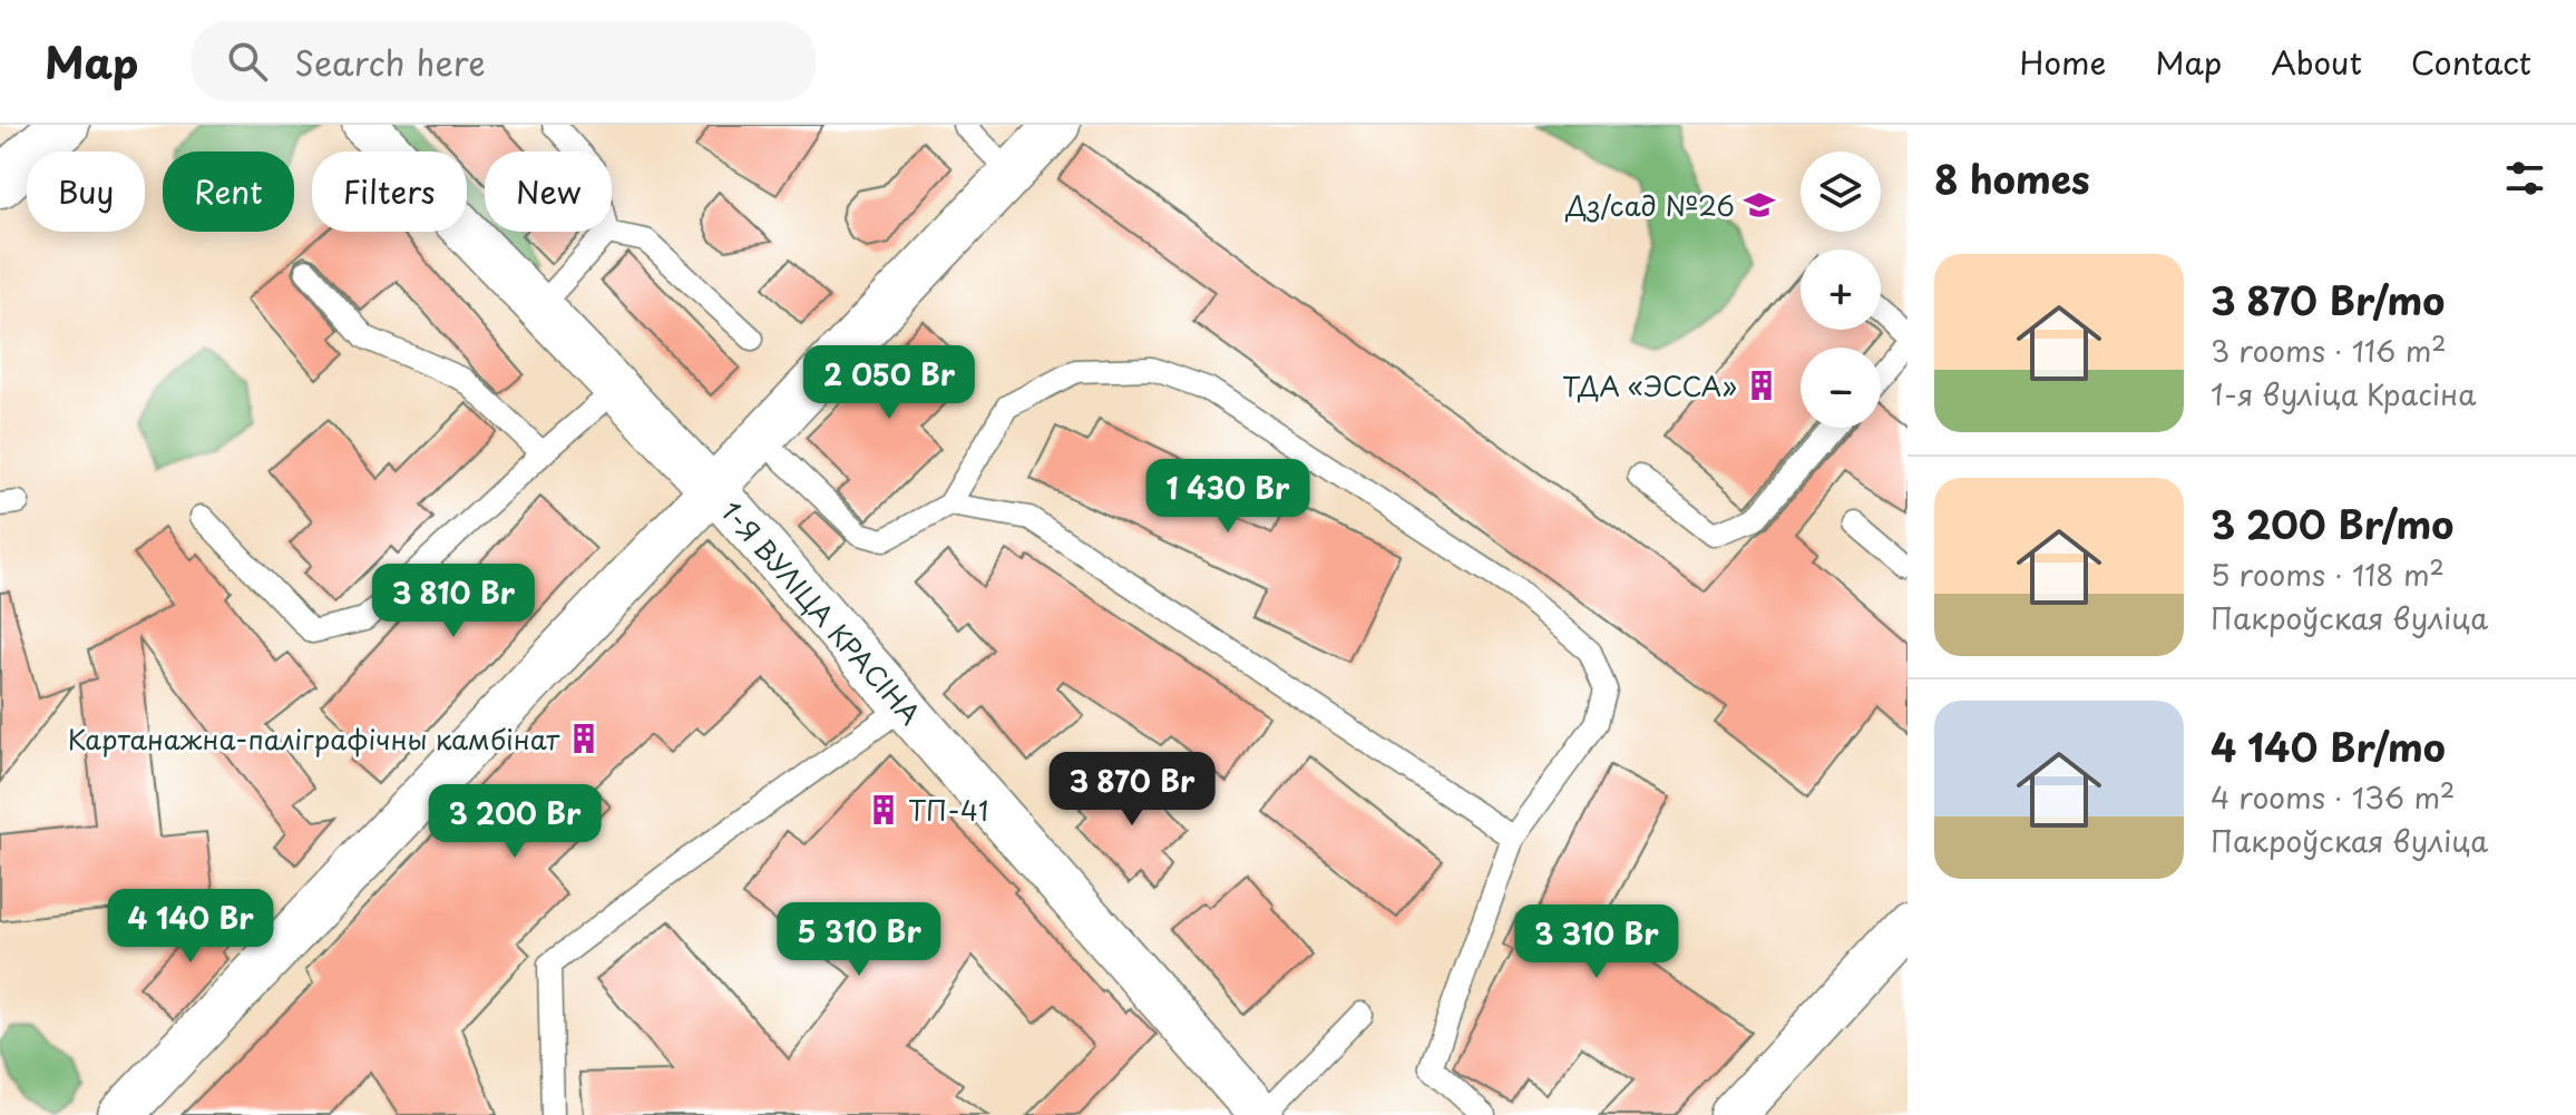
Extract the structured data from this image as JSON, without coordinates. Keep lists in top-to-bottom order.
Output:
{
  "streets": {
    "street": ["1-Я ВУЛІЦА КРАСІНА"]
  },
  "places": {
    "school or university": ["Дз/сад №26"],
    "building": ["ТДА «ЭССА»", "Картанажна-паліграфічны камбінат", "ТП-41"]
  },
  "page": {
    "header": "Map",
    "search": "Search here",
    "nav": [
      "Home",
      "Map",
      "About",
      "Contact"
    ],
    "heading": "8 homes",
    "map_buttons": ["+", "−"],
    "chip": [
      "Buy",
      "Rent",
      "Filters",
      "New"
    ],
    "list": [
      {
        "name": "3 870 Br/mo",
        "note": "3 rooms · 116 m² · 1-я вуліца Красіна"
      },
      {
        "name": "3 200 Br/mo",
        "note": "5 rooms · 118 m² · Пакроўская вуліца"
      },
      {
        "name": "4 140 Br/mo",
        "note": "4 rooms · 136 m² · Пакроўская вуліца"
      }
    ],
    "price": [
      "2 050 Br",
      "1 430 Br",
      "3 810 Br",
      "3 870 Br",
      "3 200 Br",
      "4 140 Br",
      "5 310 Br",
      "3 310 Br"
    ]
  }
}
